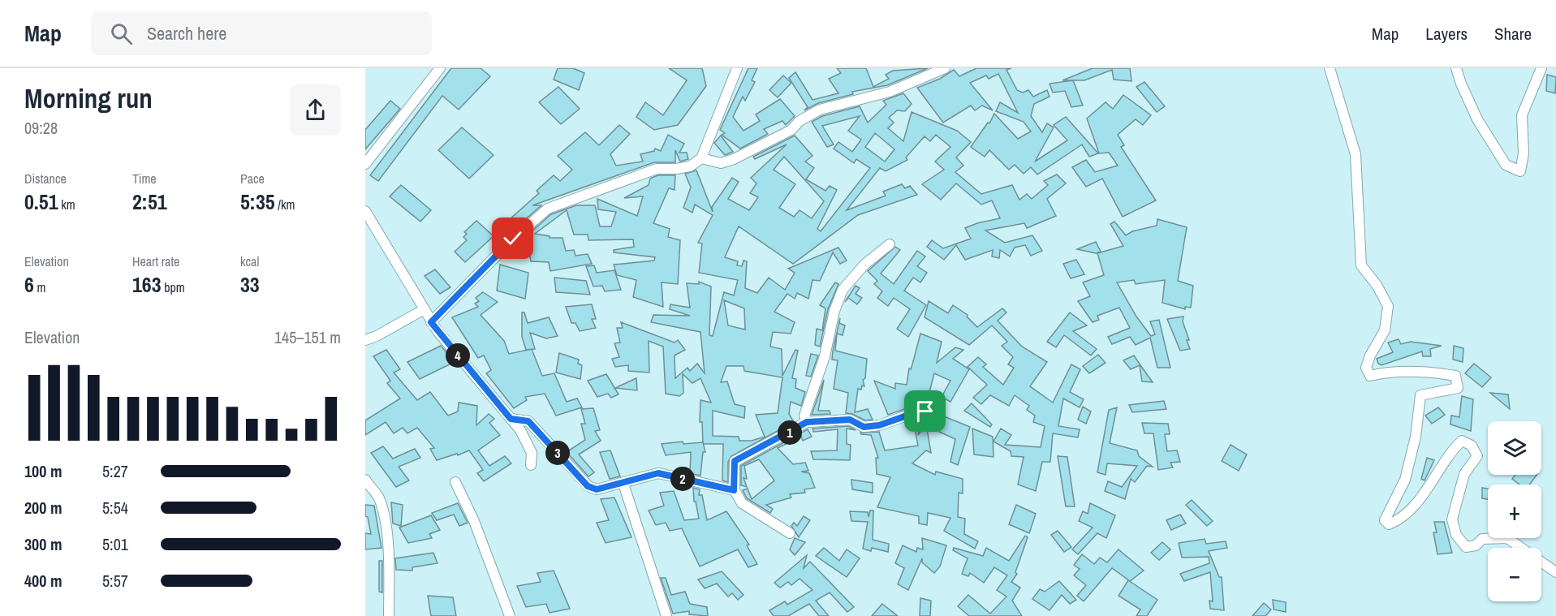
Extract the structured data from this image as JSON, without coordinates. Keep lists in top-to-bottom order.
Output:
{
  "page": {
    "header": "Map",
    "search": "Search here",
    "nav": ["Map", "Layers", "Share"],
    "heading": ["Morning run", "09:28"],
    "stats": [
      ["Distance", "0.51 km"],
      ["Time", "2:51"],
      ["Pace", "5:35 /km"],
      ["Elevation", "6 m"],
      ["Heart rate", "163 bpm"],
      ["kcal", "33"]
    ],
    "chart": ["Elevation", "145–151 m"],
    "pins": [
      "4",
      "1",
      "3",
      "2"
    ],
    "map_buttons": ["+", "−"],
    "list": [
      {
        "name": "100 m",
        "note": "5:27"
      },
      {
        "name": "200 m",
        "note": "5:54"
      },
      {
        "name": "300 m",
        "note": "5:01"
      },
      {
        "name": "400 m",
        "note": "5:57"
      }
    ]
  }
}
